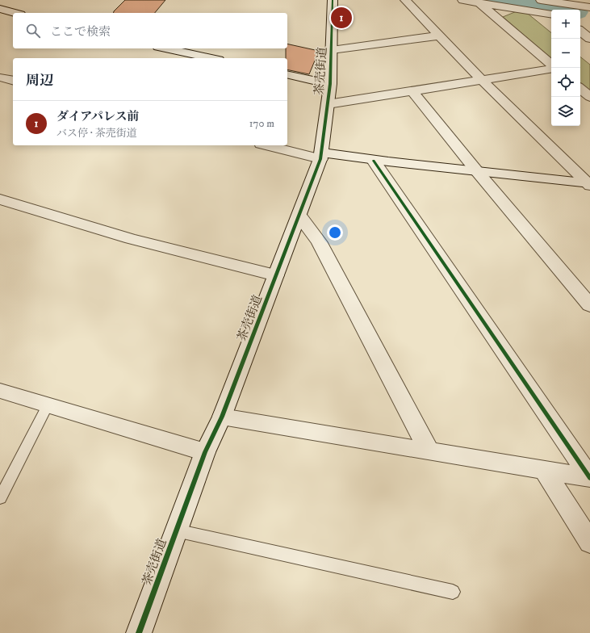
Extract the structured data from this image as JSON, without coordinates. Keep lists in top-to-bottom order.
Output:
{
  "streets": {
    "street": ["茶売街道"]
  },
  "page": {
    "pins": "1",
    "map_buttons": ["+", "−"],
    "search": "ここで検索",
    "heading": "周辺",
    "list": [
      {
        "mark": "1",
        "name": "ダイアパレス前",
        "note": "バス停 · 茶売街道",
        "value": "170 m"
      }
    ]
  }
}
